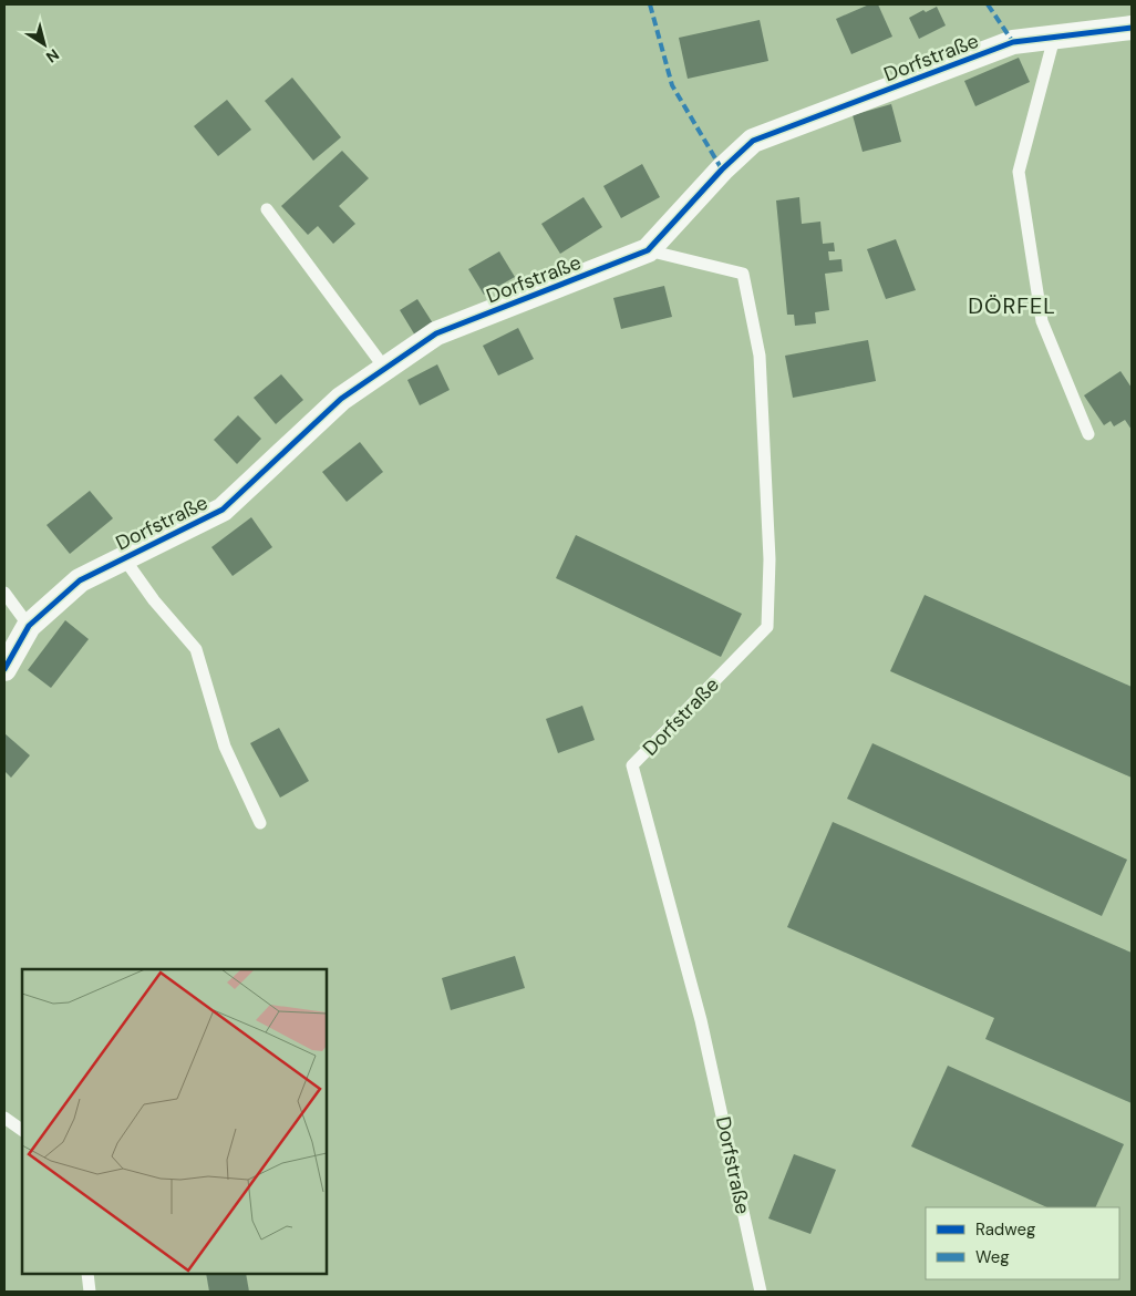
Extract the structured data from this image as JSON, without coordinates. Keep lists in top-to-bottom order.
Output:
{
  "streets": {
    "street": ["Dorfstraße"]
  },
  "districts": ["DÖRFEL"],
  "legend": ["Radweg", "Weg"],
  "north": "bottom right"
}
